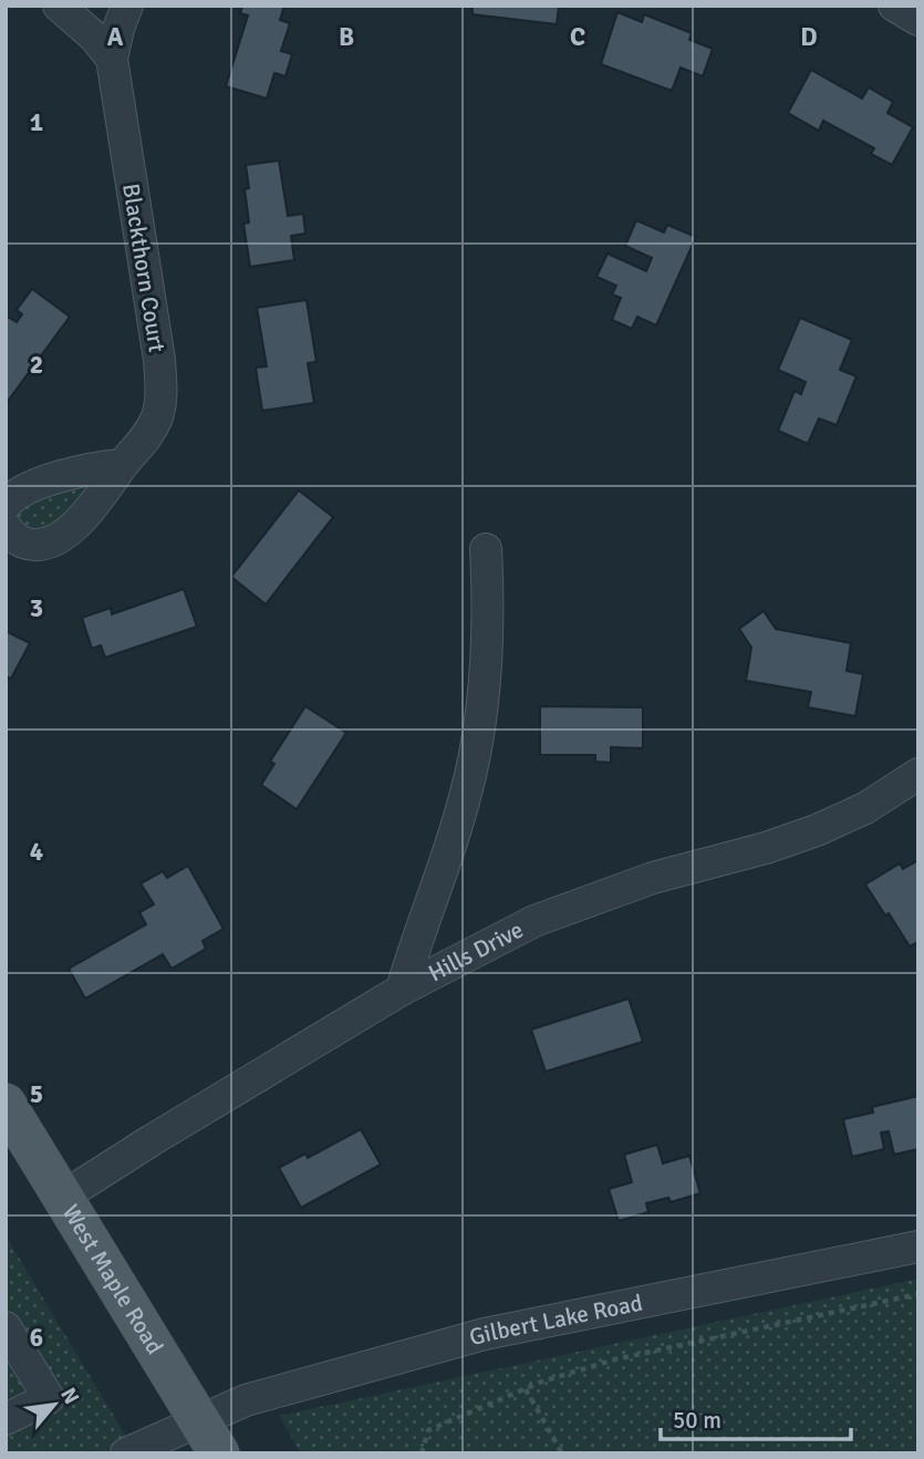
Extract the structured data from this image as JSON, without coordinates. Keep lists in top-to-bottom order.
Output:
{
  "streets": {
    "main road": ["West Maple Road"],
    "street": ["Blackthorn Court", "Hills Drive", "Gilbert Lake Road"]
  },
  "crossings": [
    ["Hills Drive", "West Maple Road"],
    ["West Maple Road", "Gilbert Lake Road"]
  ],
  "scale_bar": "50 m",
  "north": "top right",
  "grid": {
    "columns": [
      "A",
      "B",
      "C",
      "D"
    ],
    "rows": [
      "1",
      "2",
      "3",
      "4",
      "5",
      "6"
    ]
  }
}
